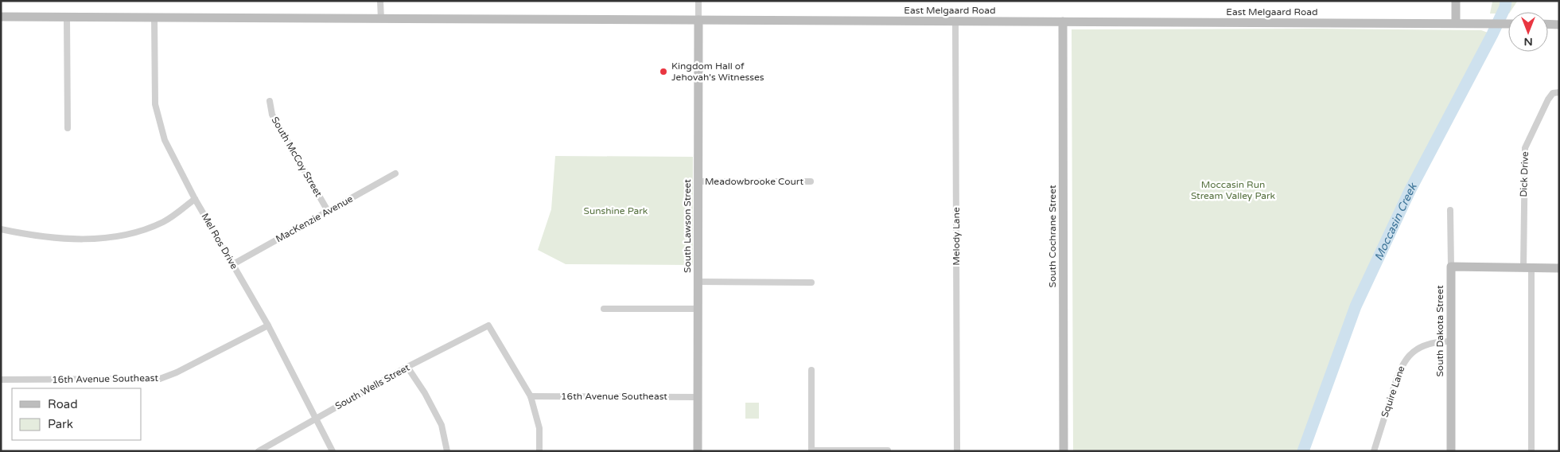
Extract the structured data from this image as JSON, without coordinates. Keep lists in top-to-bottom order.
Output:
{
  "streets": {
    "main road": [
      "East Melgaard Road",
      "South Lawson Street",
      "South Cochrane Street",
      "South Dakota Street"
    ],
    "street": [
      "South McCoy Street",
      "Dick Drive",
      "Meadowbrooke Court",
      "MacKenzie Avenue",
      "Melody Lane",
      "Mel Ros Drive",
      "16th Avenue Southeast",
      "South Wells Street",
      "Squire Lane"
    ]
  },
  "crossings": [
    ["East Melgaard Road", "South Lawson Street"],
    ["East Melgaard Road", "Melody Lane"],
    ["East Melgaard Road", "South Cochrane Street"],
    ["East Melgaard Road", "Mel Ros Drive"],
    ["South McCoy Street", "MacKenzie Avenue"],
    ["Meadowbrooke Court", "South Lawson Street"],
    ["MacKenzie Avenue", "Mel Ros Drive"],
    ["South Lawson Street", "16th Avenue Southeast"],
    ["Mel Ros Drive", "16th Avenue Southeast"],
    ["Mel Ros Drive", "South Wells Street"],
    ["South Dakota Street", "Squire Lane"],
    ["16th Avenue Southeast", "South Wells Street"]
  ],
  "water": ["Moccasin Creek"],
  "parks": ["Moccasin Run Stream Valley Park", "Sunshine Park"],
  "places": ["Kingdom Hall of Jehovah's Witnesses"],
  "legend": ["Road", "Park"],
  "north": "bottom"
}
